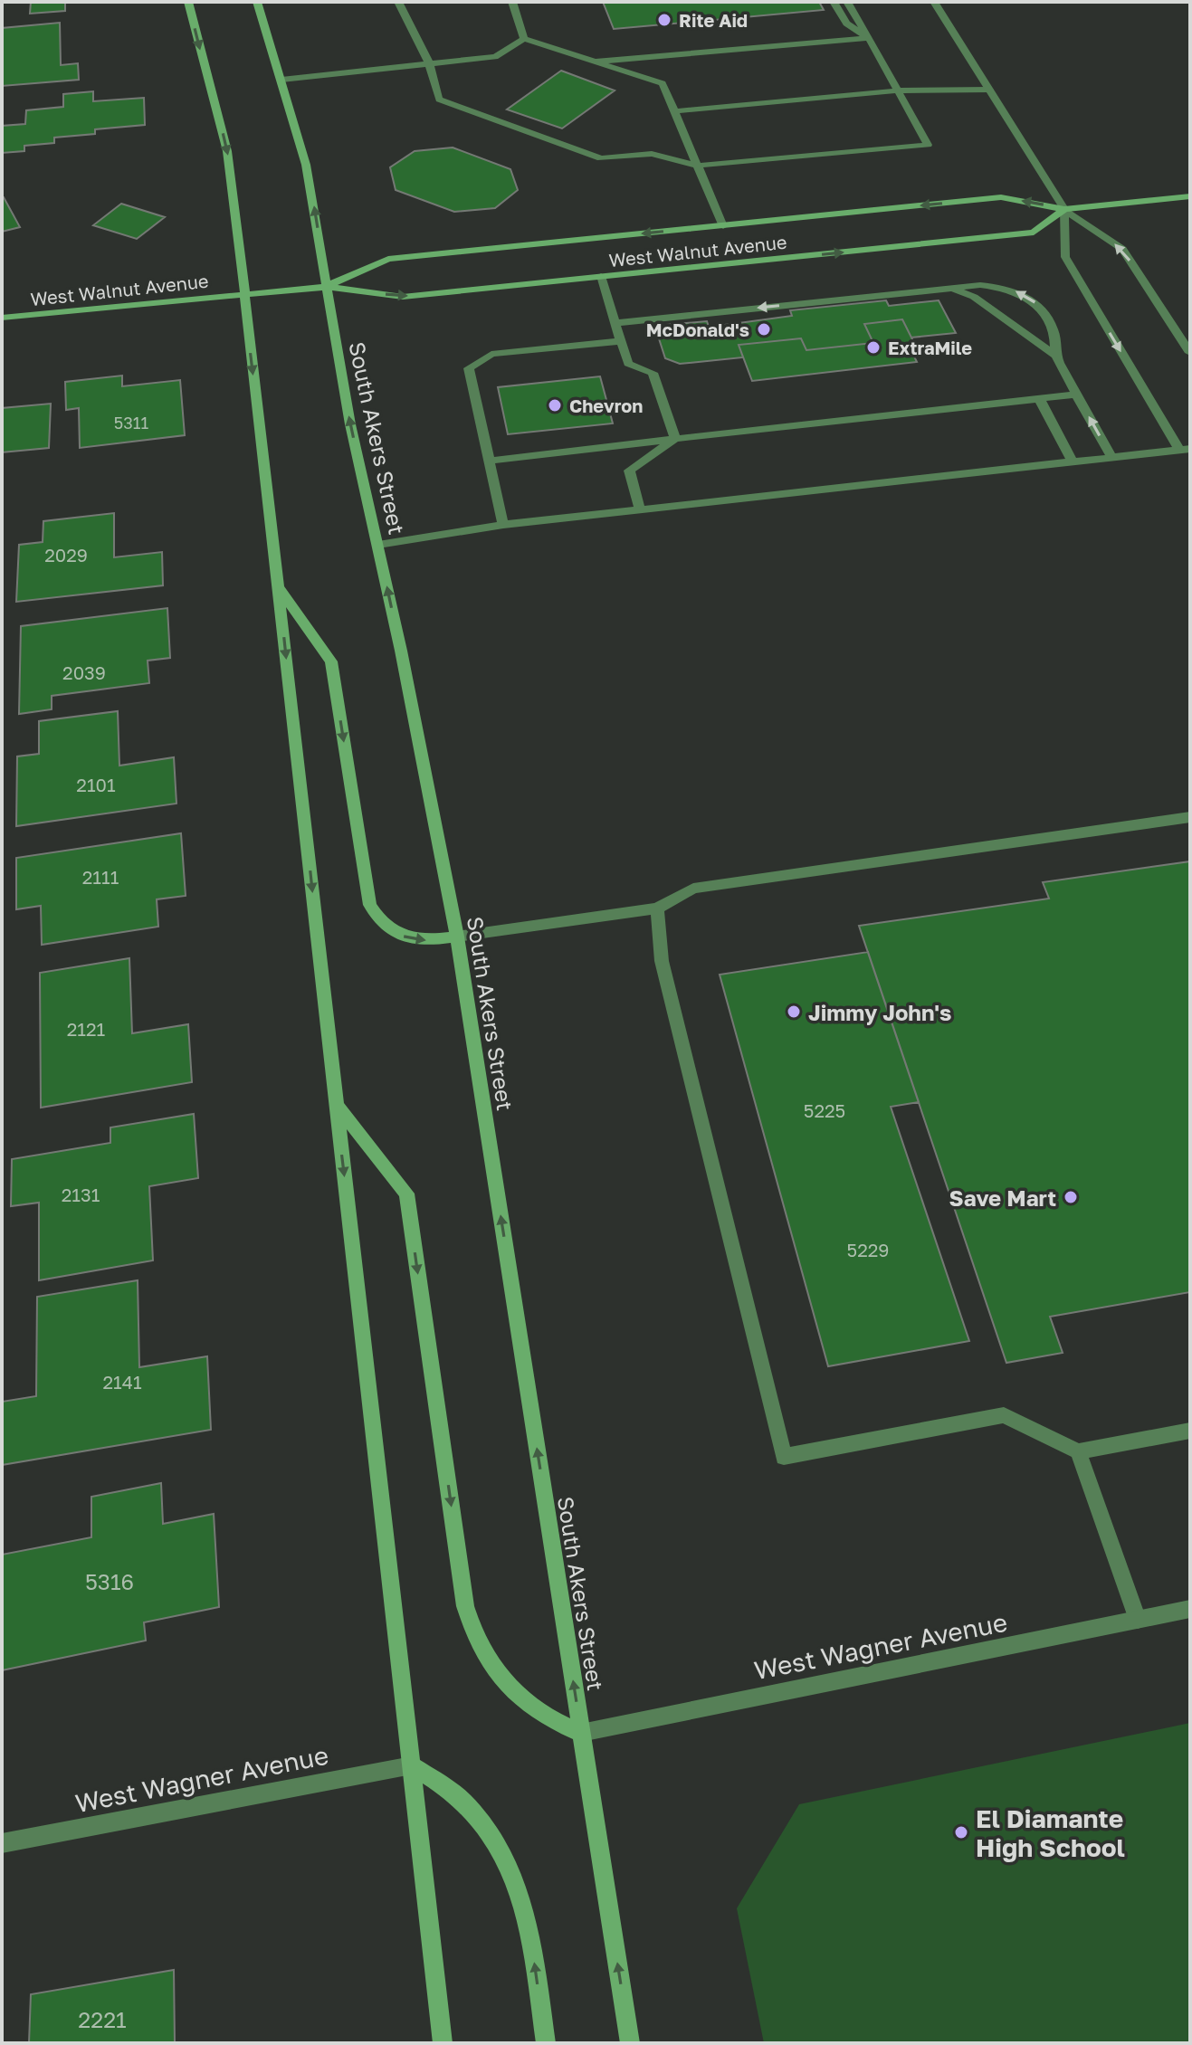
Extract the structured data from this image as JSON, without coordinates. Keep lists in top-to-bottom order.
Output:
{
  "streets": {
    "main road": ["West Walnut Avenue", "South Akers Street"],
    "street": ["West Wagner Avenue"]
  },
  "crossings": [
    ["West Walnut Avenue", "South Akers Street"],
    ["South Akers Street", "West Wagner Avenue"]
  ],
  "places": [
    "Rite Aid",
    "McDonald's",
    "ExtraMile",
    "Chevron",
    "Jimmy John's",
    "Save Mart",
    "El Diamante High School"
  ],
  "house_numbers": [
    "5311",
    "2029",
    "2039",
    "2101",
    "2111",
    "2121",
    "5225",
    "2131",
    "5229",
    "2141",
    "5316",
    "2221"
  ]
}
